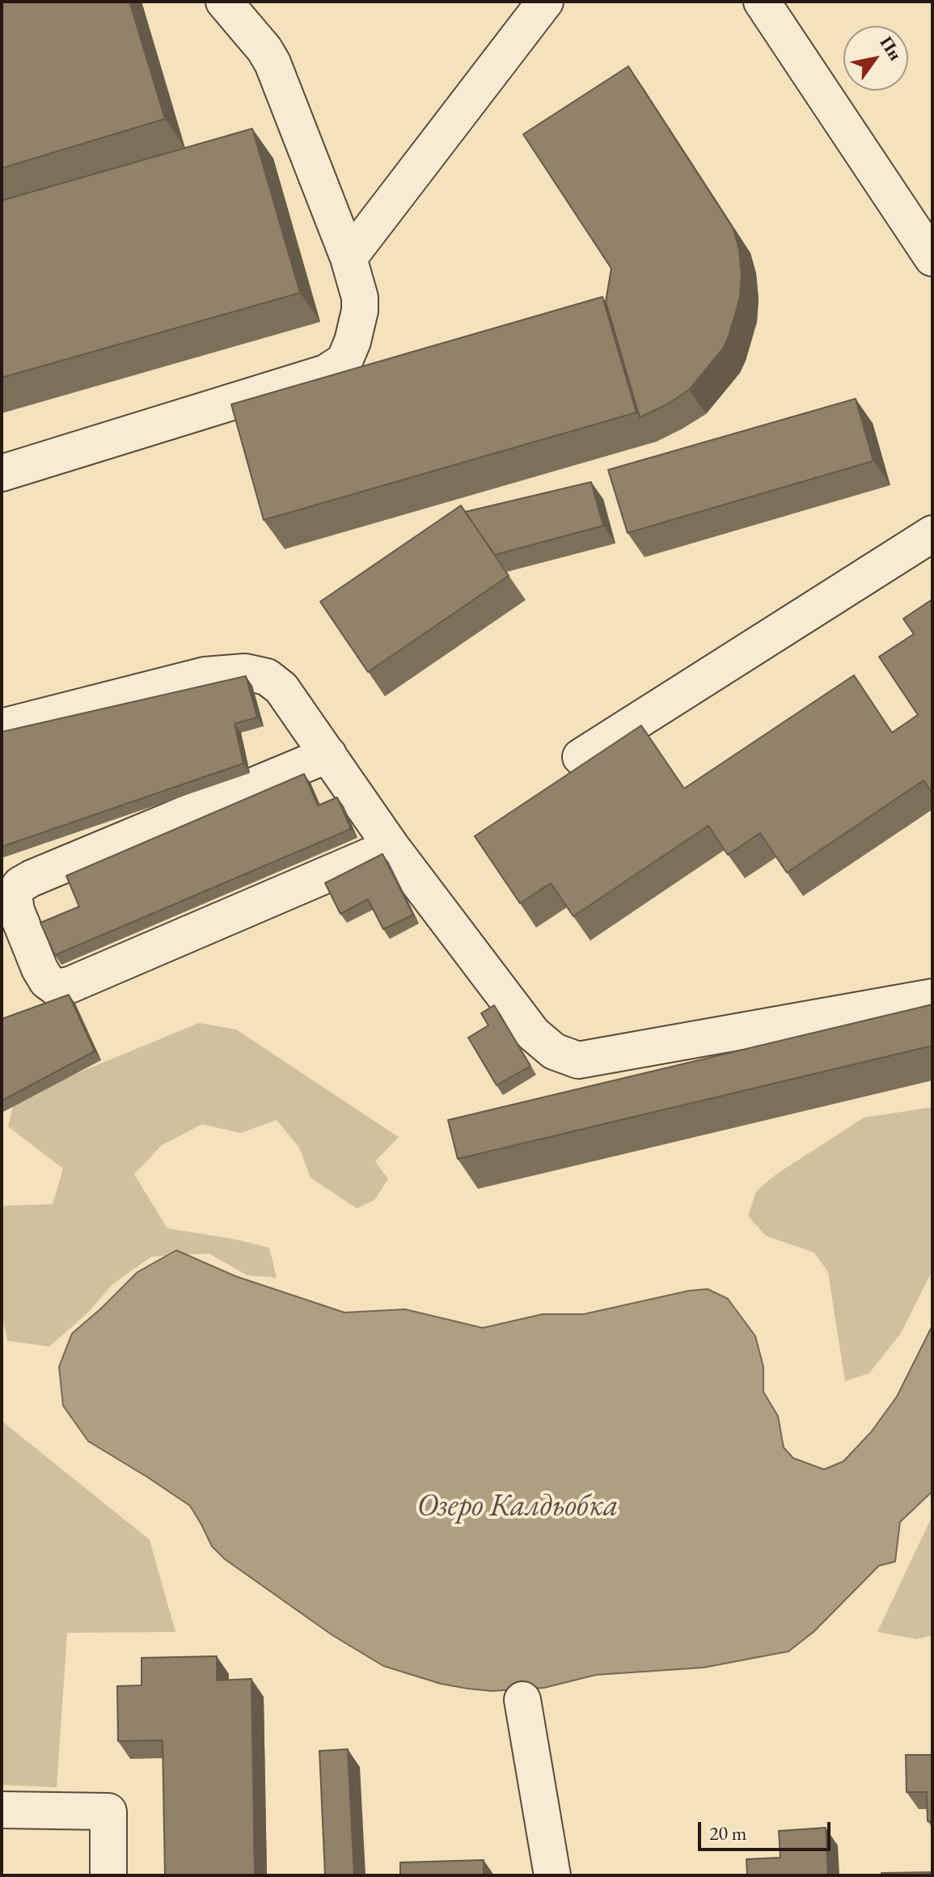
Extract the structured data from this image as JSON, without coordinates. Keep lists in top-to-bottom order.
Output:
{
  "water": ["Озеро Калдьобка"],
  "scale_bar": "20 m",
  "north": "top right"
}
